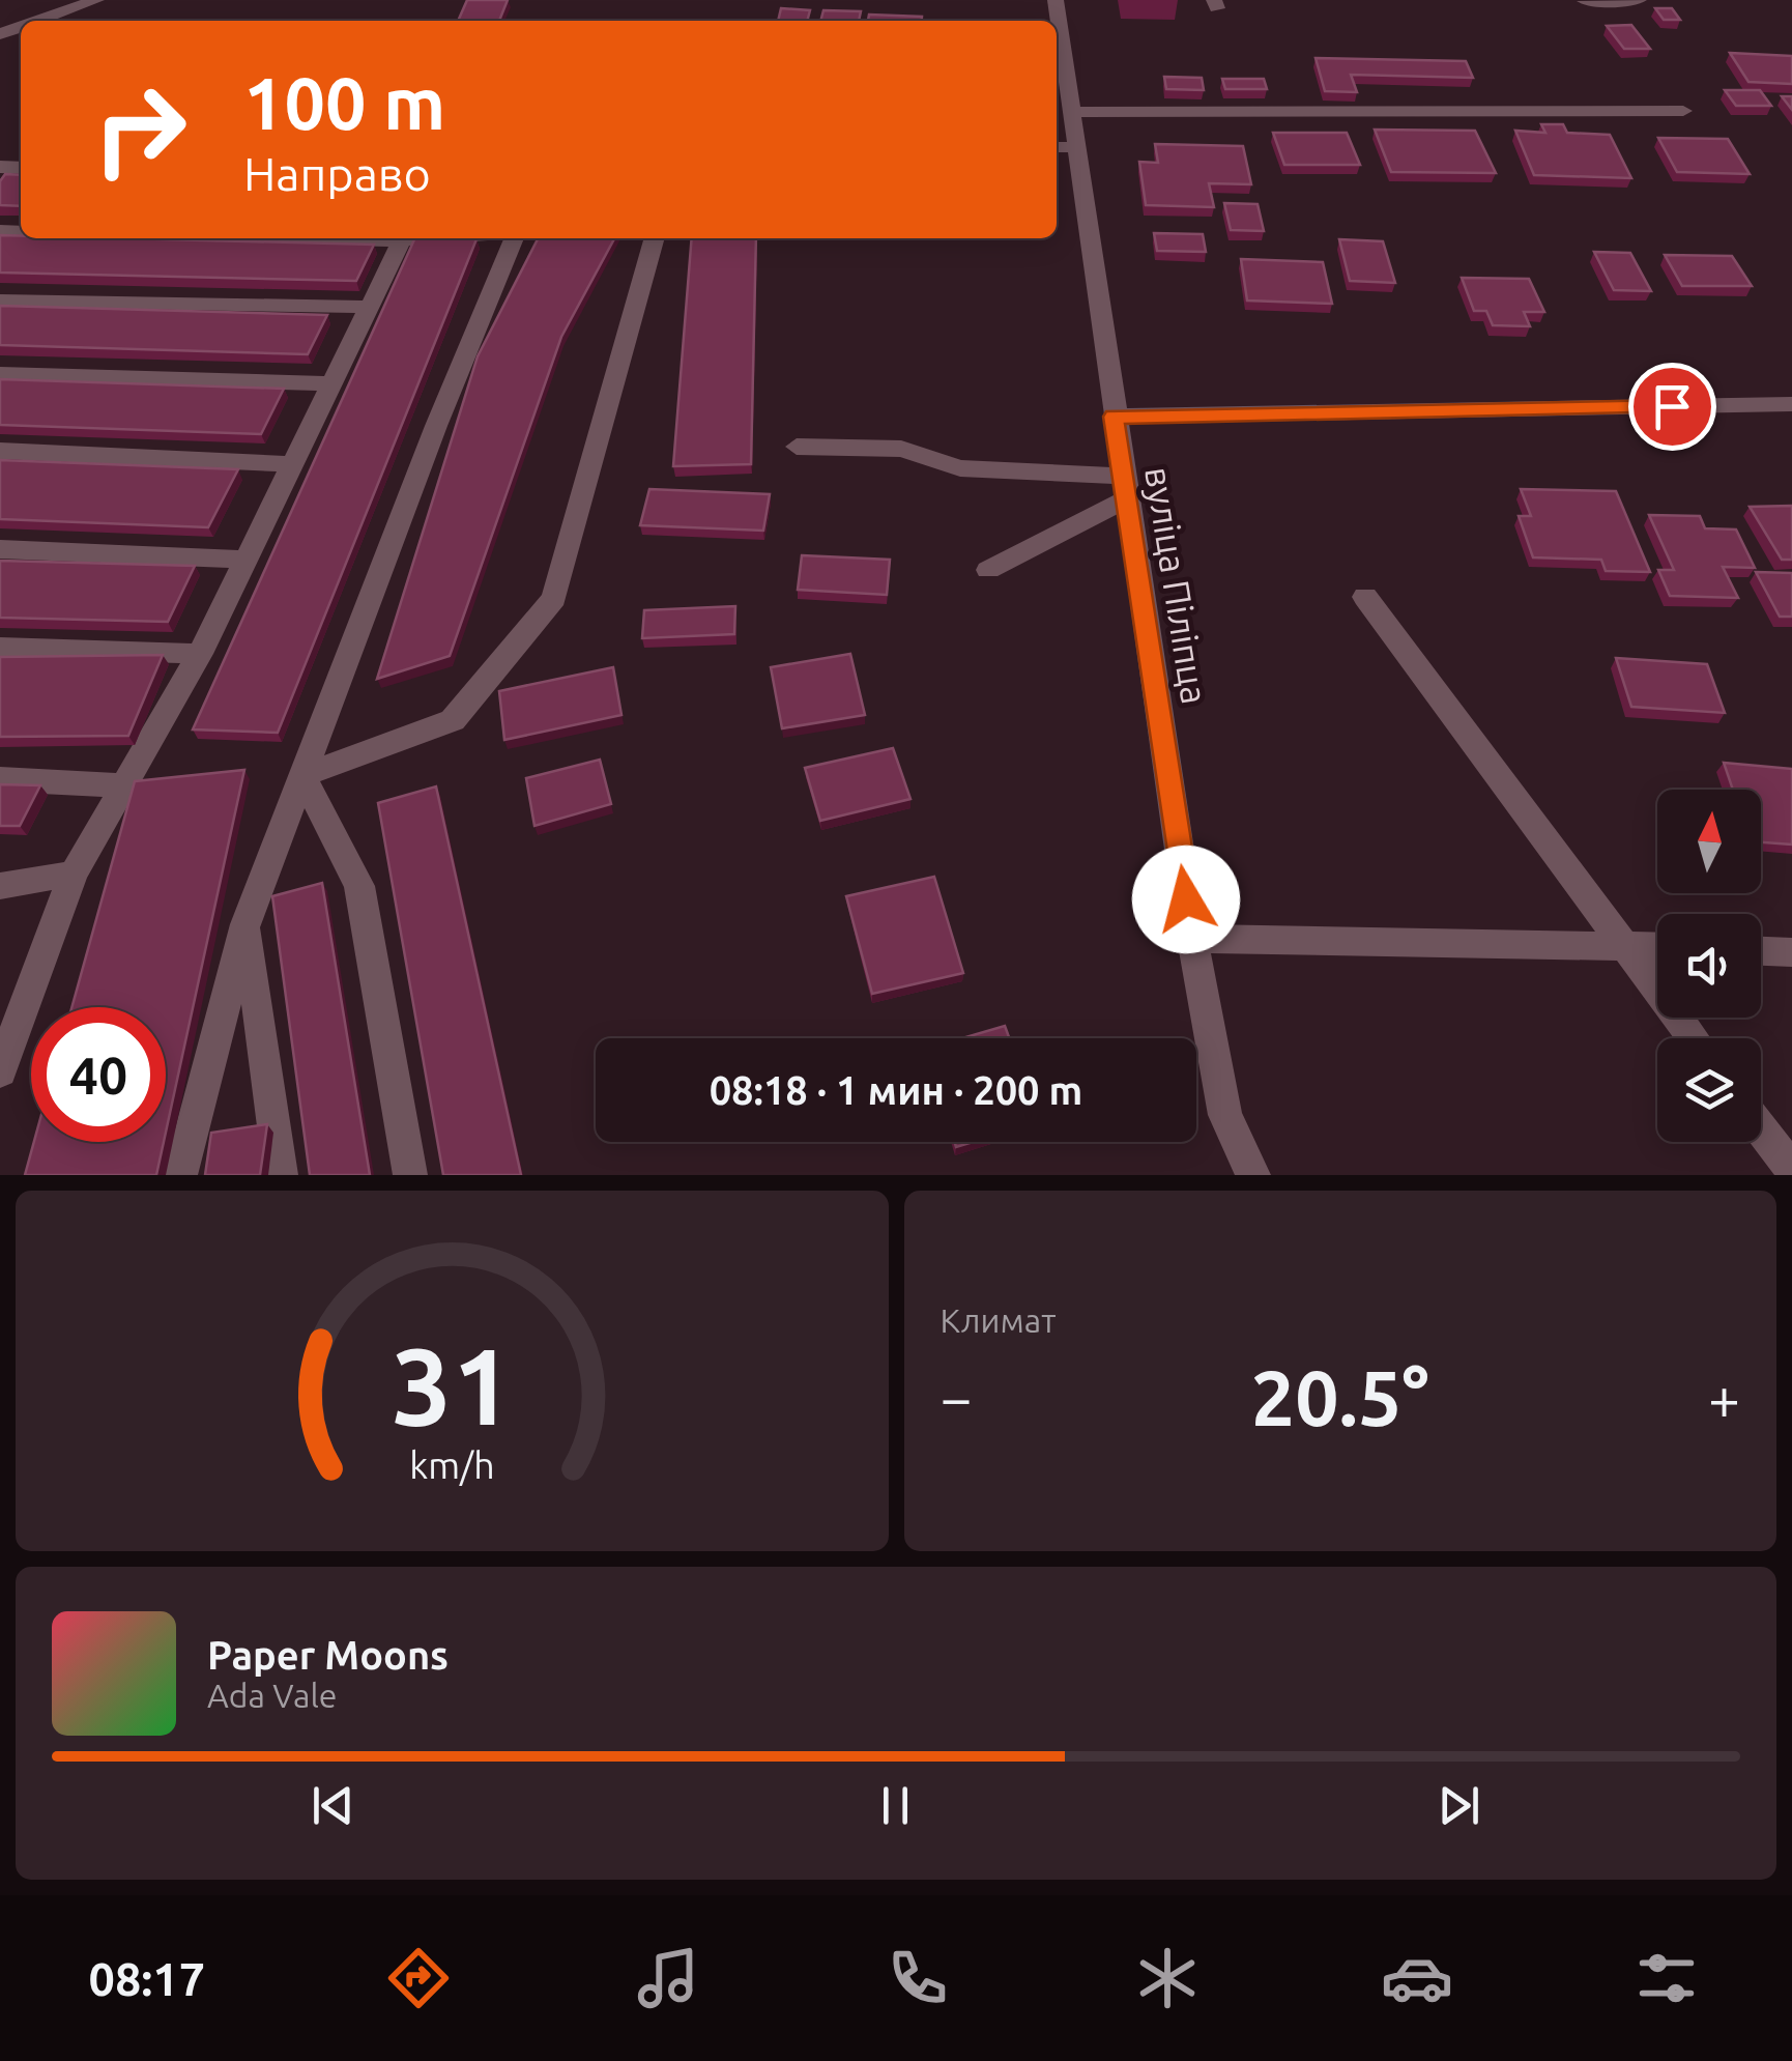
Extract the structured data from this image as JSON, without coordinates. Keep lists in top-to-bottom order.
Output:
{
  "streets": {
    "street": ["вуліца Піліпца"]
  },
  "north": "top",
  "page": {
    "turn": ["100 m", "Направо"],
    "limit": "40",
    "trip": "08:18 · 1 мин · 200 m",
    "tile": "Климат",
    "heat": ["−", "20.5°", "+"],
    "song": ["Paper Moons", "Ada Vale"],
    "tabs": "08:17",
    "gauge": ["31", "km/h"]
  }
}
